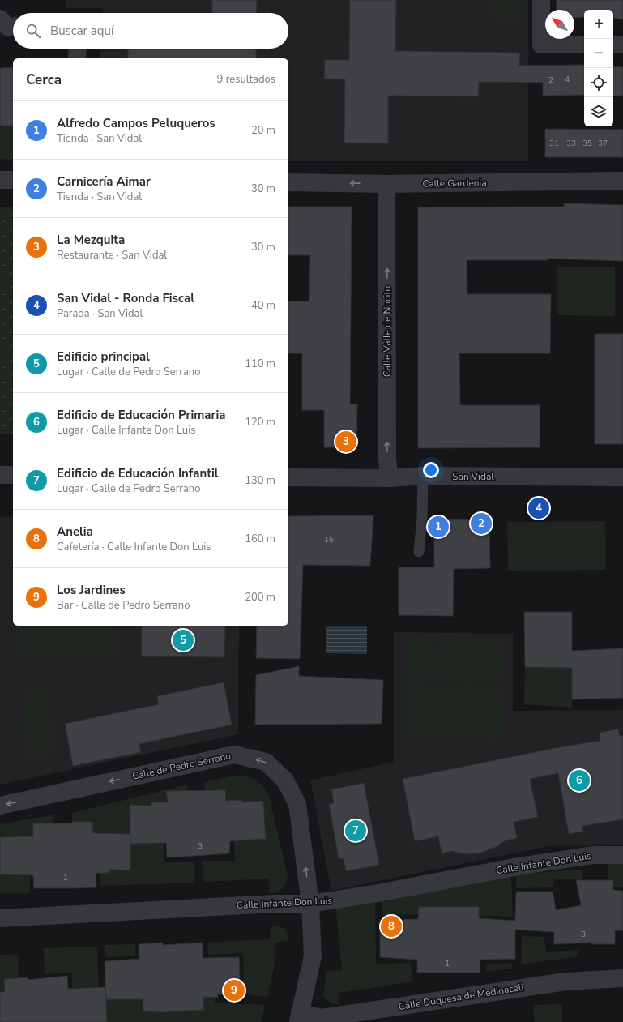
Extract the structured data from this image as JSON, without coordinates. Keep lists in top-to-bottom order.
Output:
{
  "streets": {
    "street": [
      "Calle Gardenia",
      "Calle Valle de Nocito",
      "San Vidal",
      "Calle de Pedro Serrano",
      "Calle Infante Don Luis",
      "Calle Duquesa de Medinaceli"
    ]
  },
  "crossings": [
    ["Calle Gardenia", "Calle Valle de Nocito"],
    ["Calle Valle de Nocito", "San Vidal"],
    ["Calle de Pedro Serrano", "Calle Infante Don Luis"],
    ["Calle de Pedro Serrano", "Calle Duquesa de Medinaceli"]
  ],
  "one_way": ["Calle Valle de Nocito"],
  "house_numbers": [
    "4",
    "2",
    "31",
    "33",
    "35",
    "37",
    "16",
    "3",
    "1",
    "3",
    "1"
  ],
  "north": "top left",
  "page": {
    "map_buttons": ["+", "−"],
    "search": "Buscar aquí",
    "heading": ["Cerca", "9 resultados"],
    "list": [
      {
        "mark": "1",
        "name": "Alfredo Campos Peluqueros",
        "note": "Tienda · San Vidal",
        "value": "20 m"
      },
      {
        "mark": "2",
        "name": "Carnicería Aimar",
        "note": "Tienda · San Vidal",
        "value": "30 m"
      },
      {
        "mark": "3",
        "name": "La Mezquita",
        "note": "Restaurante · San Vidal",
        "value": "30 m"
      },
      {
        "mark": "4",
        "name": "San Vidal - Ronda Fiscal",
        "note": "Parada · San Vidal",
        "value": "40 m"
      },
      {
        "mark": "5",
        "name": "Edificio principal",
        "note": "Lugar · Calle de Pedro Serrano",
        "value": "110 m"
      },
      {
        "mark": "6",
        "name": "Edificio de Educación Primaria",
        "note": "Lugar · Calle Infante Don Luis",
        "value": "120 m"
      },
      {
        "mark": "7",
        "name": "Edificio de Educación Infantil",
        "note": "Lugar · Calle de Pedro Serrano",
        "value": "130 m"
      },
      {
        "mark": "8",
        "name": "Anelia",
        "note": "Cafetería · Calle Infante Don Luis",
        "value": "160 m"
      },
      {
        "mark": "9",
        "name": "Los Jardines",
        "note": "Bar · Calle de Pedro Serrano",
        "value": "200 m"
      }
    ],
    "pins": [
      "3",
      "4",
      "2",
      "1",
      "5",
      "6",
      "7",
      "8",
      "9"
    ]
  }
}
